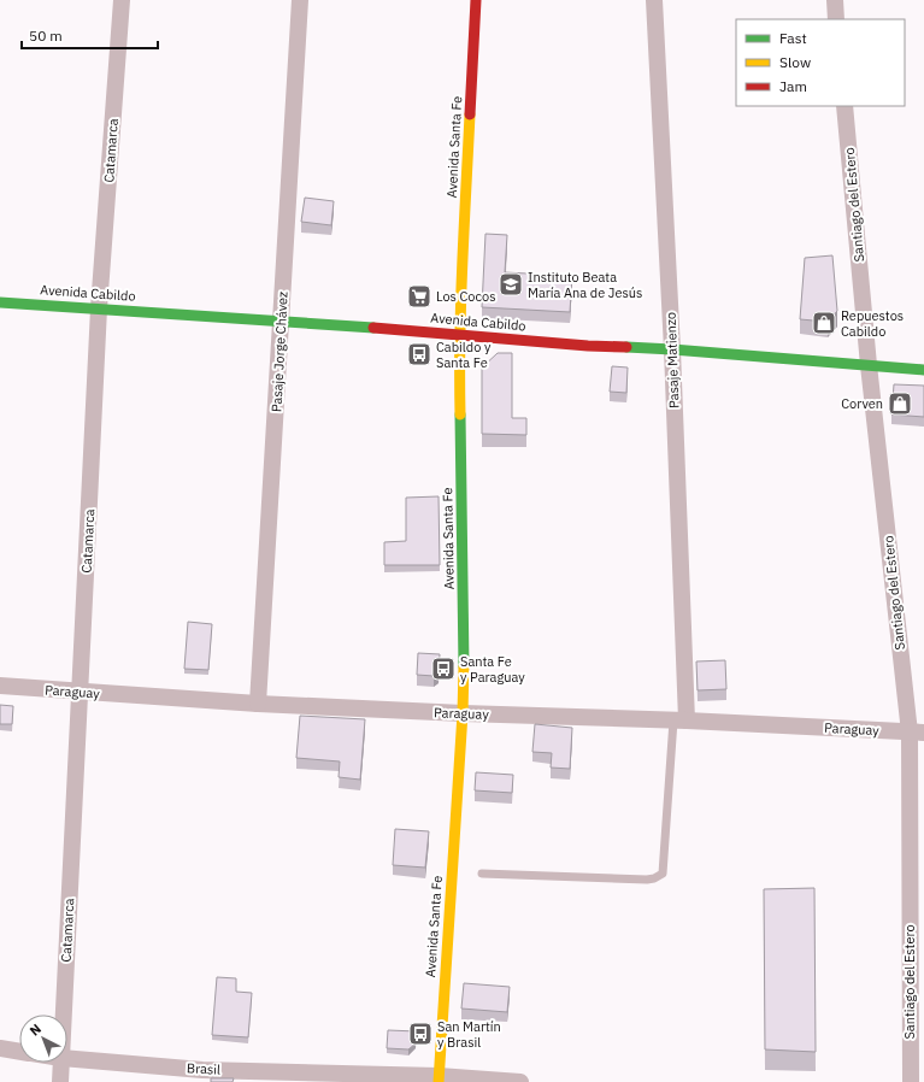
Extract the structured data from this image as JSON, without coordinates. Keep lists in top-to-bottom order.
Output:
{
  "streets": {
    "street": [
      "Avenida Santa Fe",
      "Catamarca",
      "Santiago del Estero",
      "Avenida Cabildo",
      "Pasaje Jorge Chávez",
      "Pasaje Matienzo",
      "Paraguay",
      "Brasil"
    ]
  },
  "crossings": [
    ["Avenida Santa Fe", "Avenida Cabildo"],
    ["Avenida Santa Fe", "Paraguay"],
    ["Avenida Santa Fe", "Brasil"],
    ["Catamarca", "Avenida Cabildo"],
    ["Catamarca", "Paraguay"],
    ["Santiago del Estero", "Avenida Cabildo"],
    ["Santiago del Estero", "Paraguay"],
    ["Avenida Cabildo", "Pasaje Jorge Chávez"],
    ["Avenida Cabildo", "Pasaje Matienzo"],
    ["Pasaje Jorge Chávez", "Paraguay"],
    ["Pasaje Matienzo", "Paraguay"]
  ],
  "places": {
    "school or university": ["Instituto Beata María Ana de Jesús"],
    "supermarket": ["Los Cocos"],
    "shop": ["Repuestos Cabildo", "Corven"],
    "bus stop": ["Cabildo y Santa Fe", "Santa Fe y Paraguay", "San Martín y Brasil"]
  },
  "legend": ["Fast", "Slow", "Jam"],
  "scale_bar": "50 m",
  "north": "top left"
}
